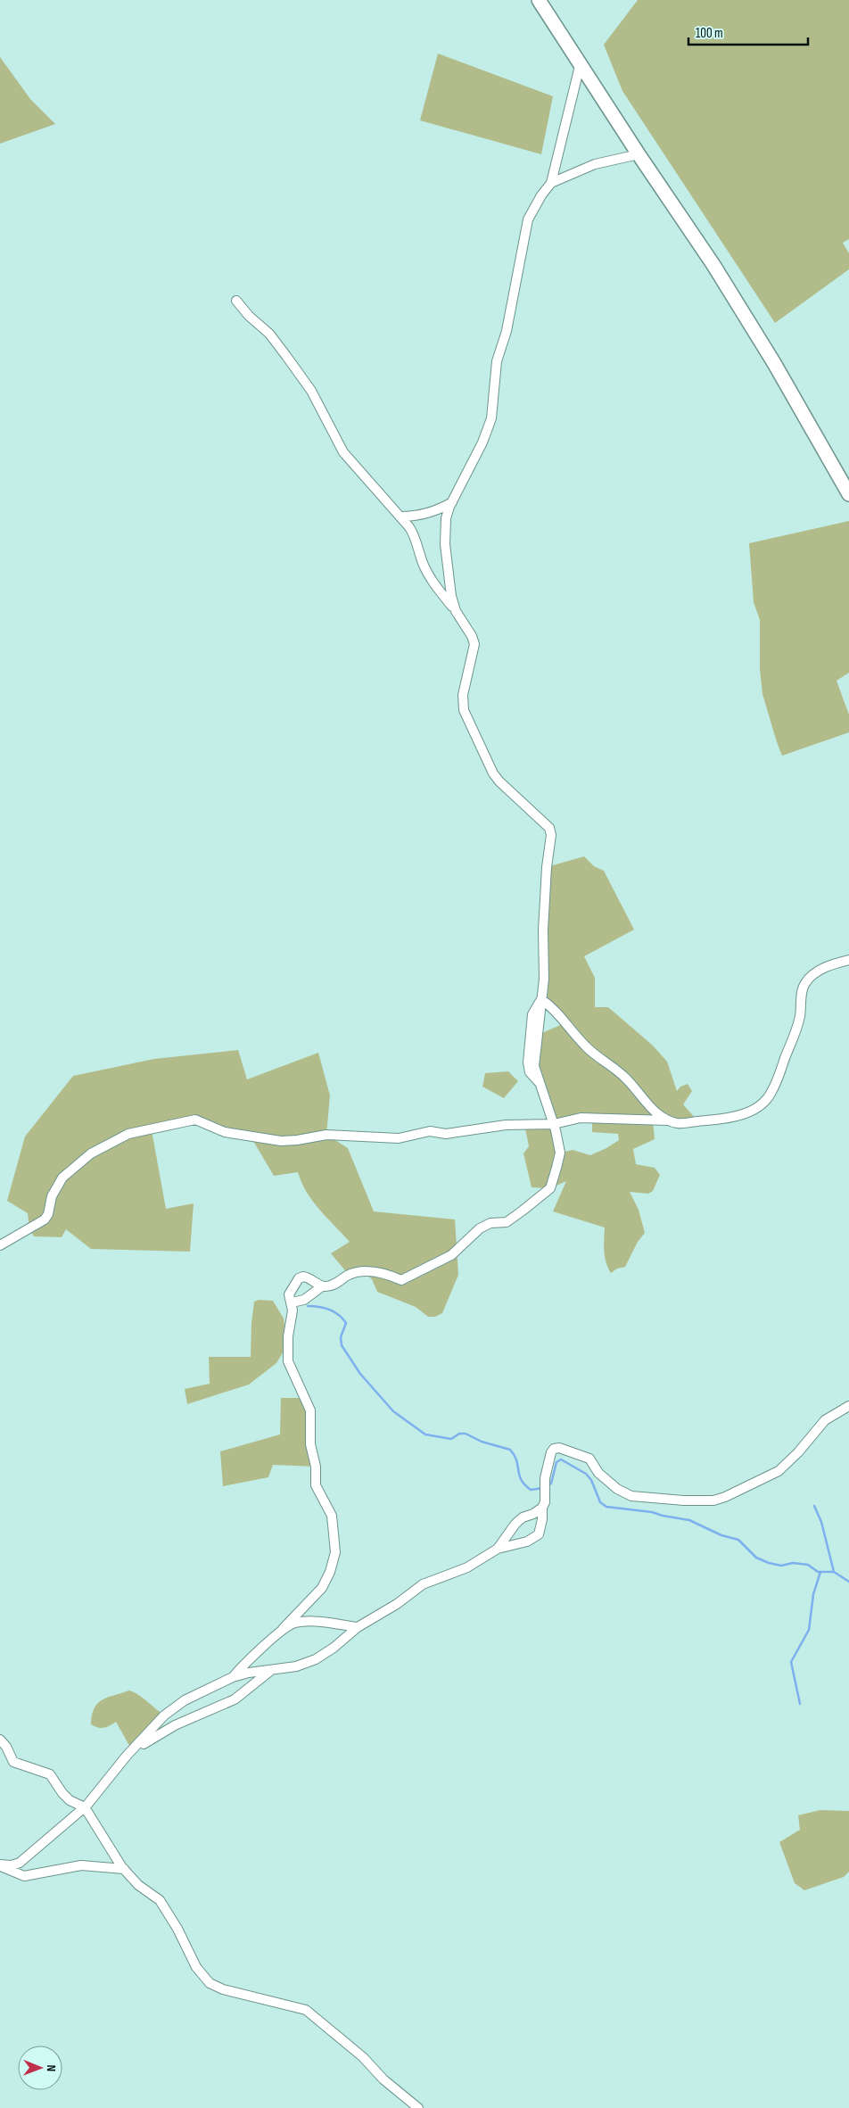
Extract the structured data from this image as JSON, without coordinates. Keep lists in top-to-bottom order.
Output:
{
  "scale_bar": "100 m",
  "north": "right"
}
